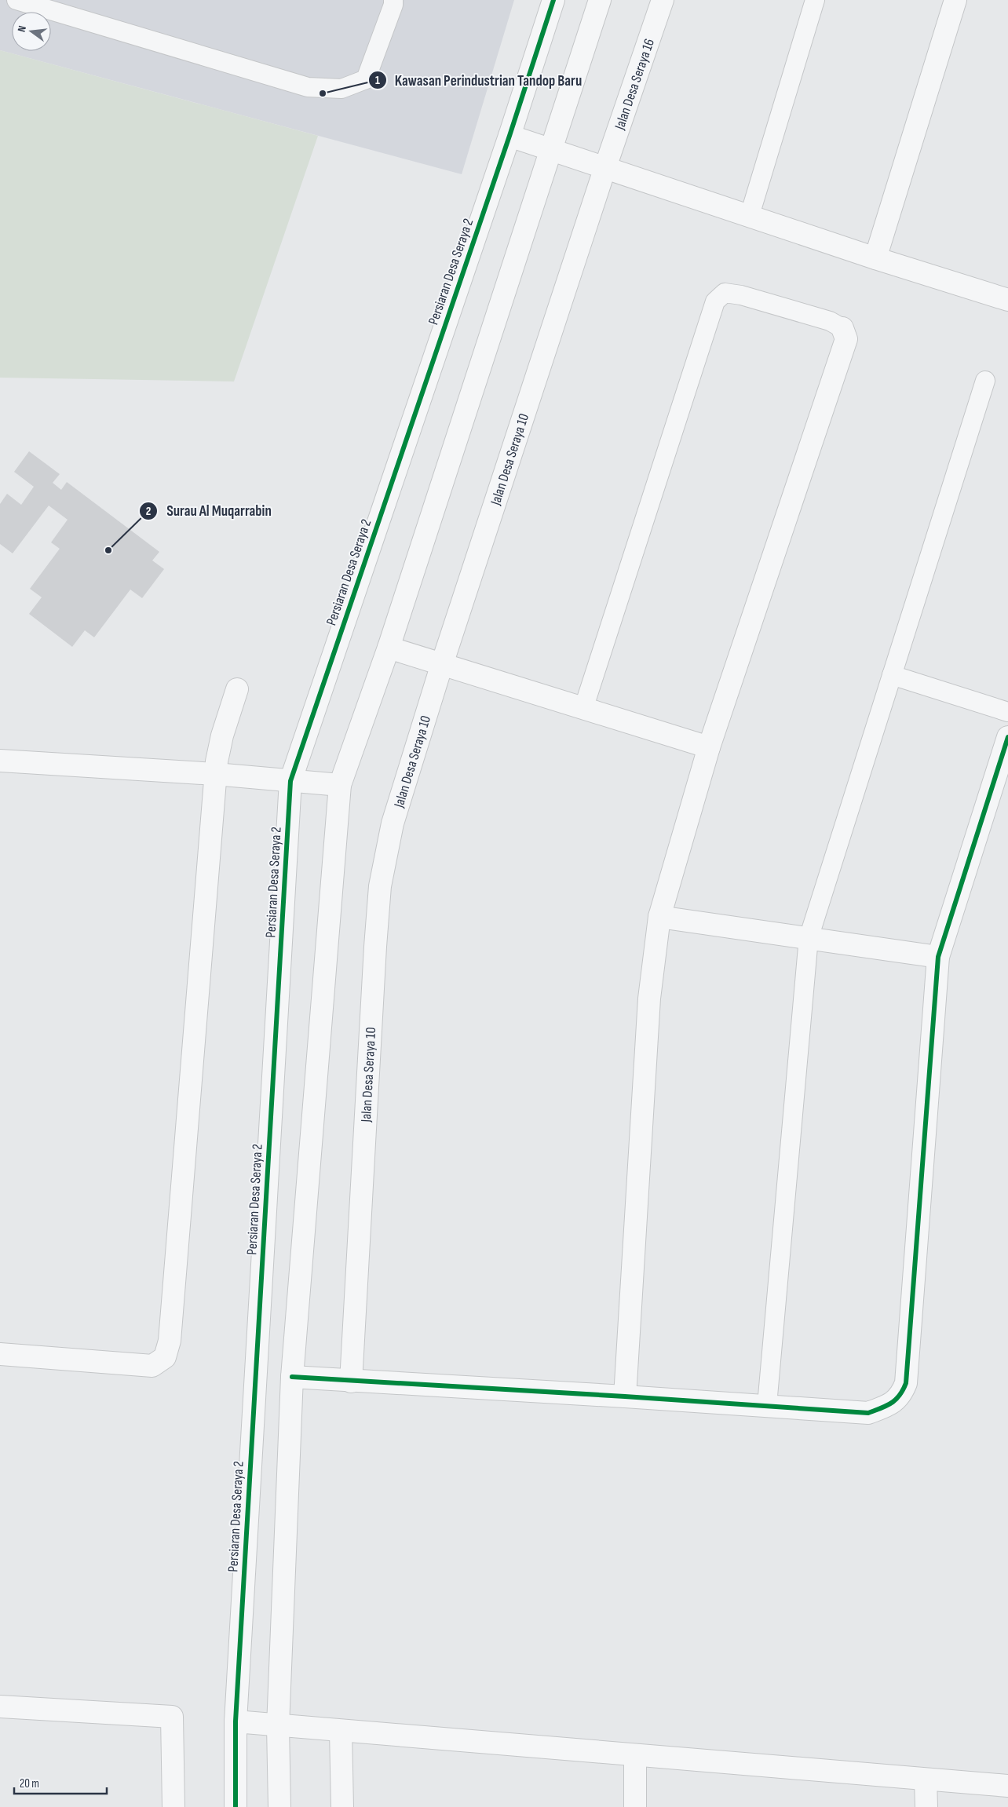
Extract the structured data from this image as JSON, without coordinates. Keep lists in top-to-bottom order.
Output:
{
  "streets": {
    "street": ["Jalan Desa Seraya 16", "Persiaran Desa Seraya 2", "Jalan Desa Seraya 10"]
  },
  "crossings": [
    ["Jalan Desa Seraya 16", "Jalan Desa Seraya 10"]
  ],
  "places": ["Kawasan Perindustrian Tandop Baru", "Surau Al Muqarrabin"],
  "scale_bar": "20 m",
  "north": "left"
}
